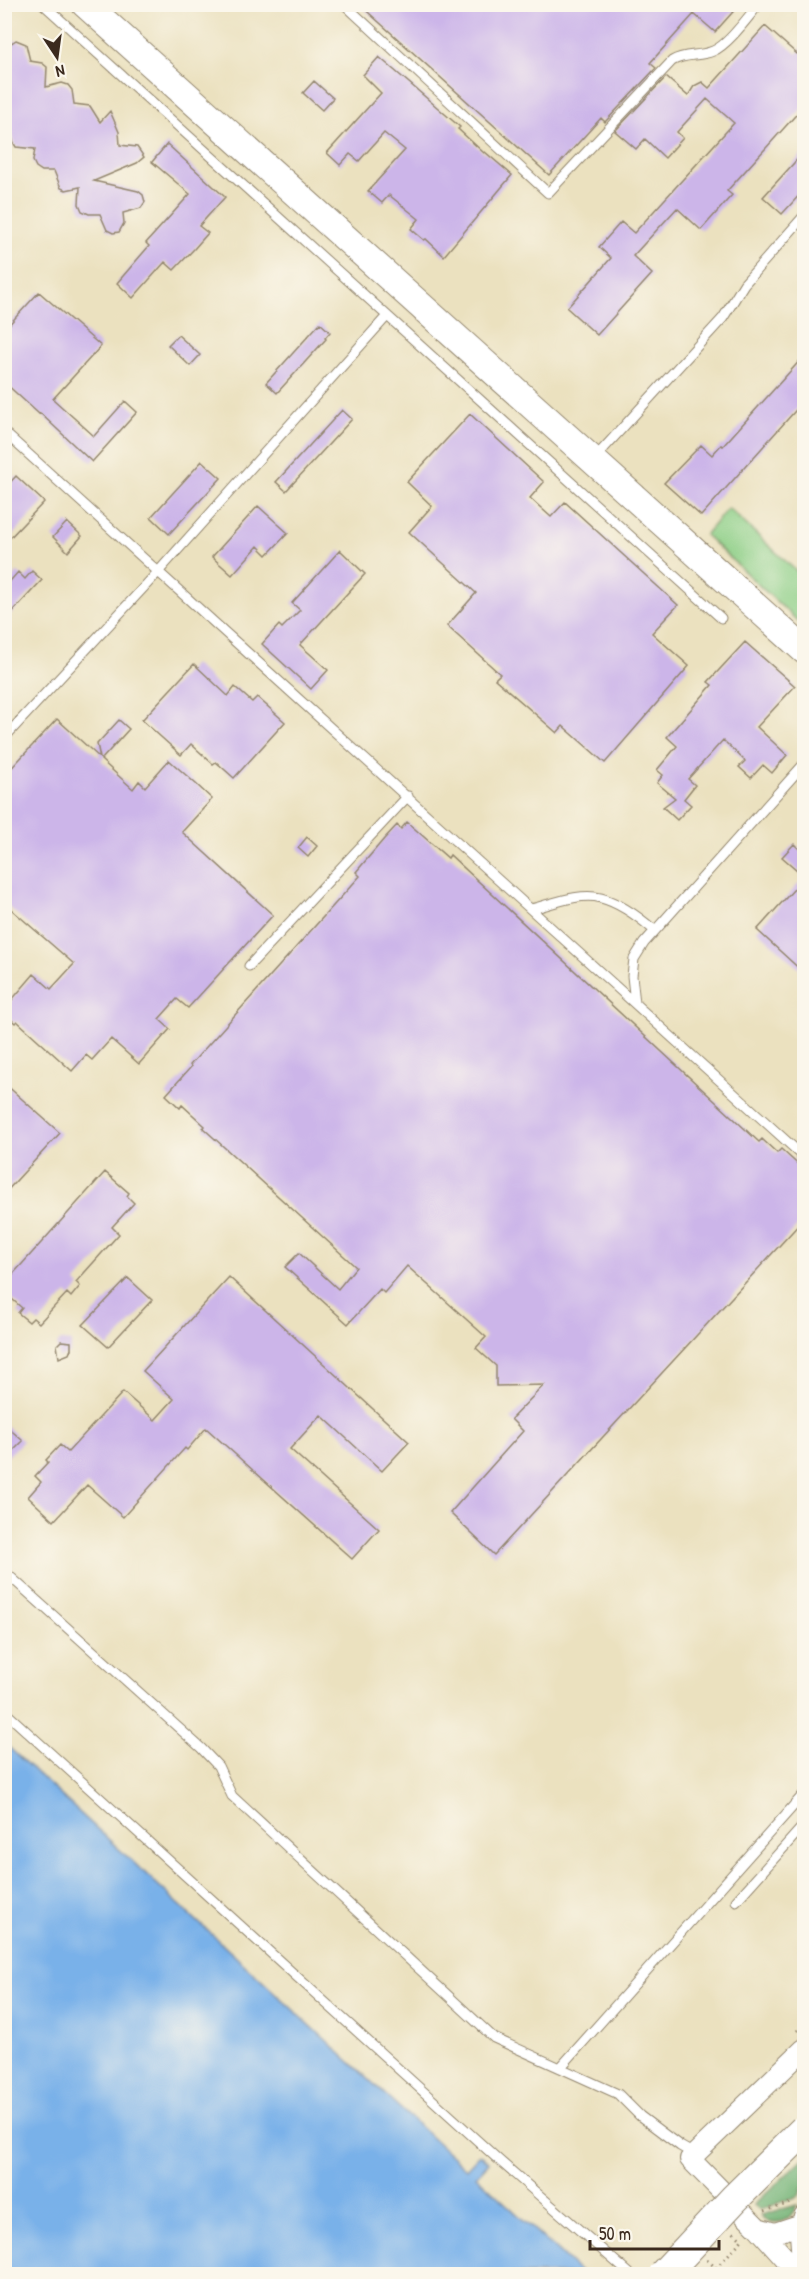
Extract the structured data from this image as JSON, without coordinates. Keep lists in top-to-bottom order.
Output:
{
  "scale_bar": "50 m",
  "north": "bottom"
}
